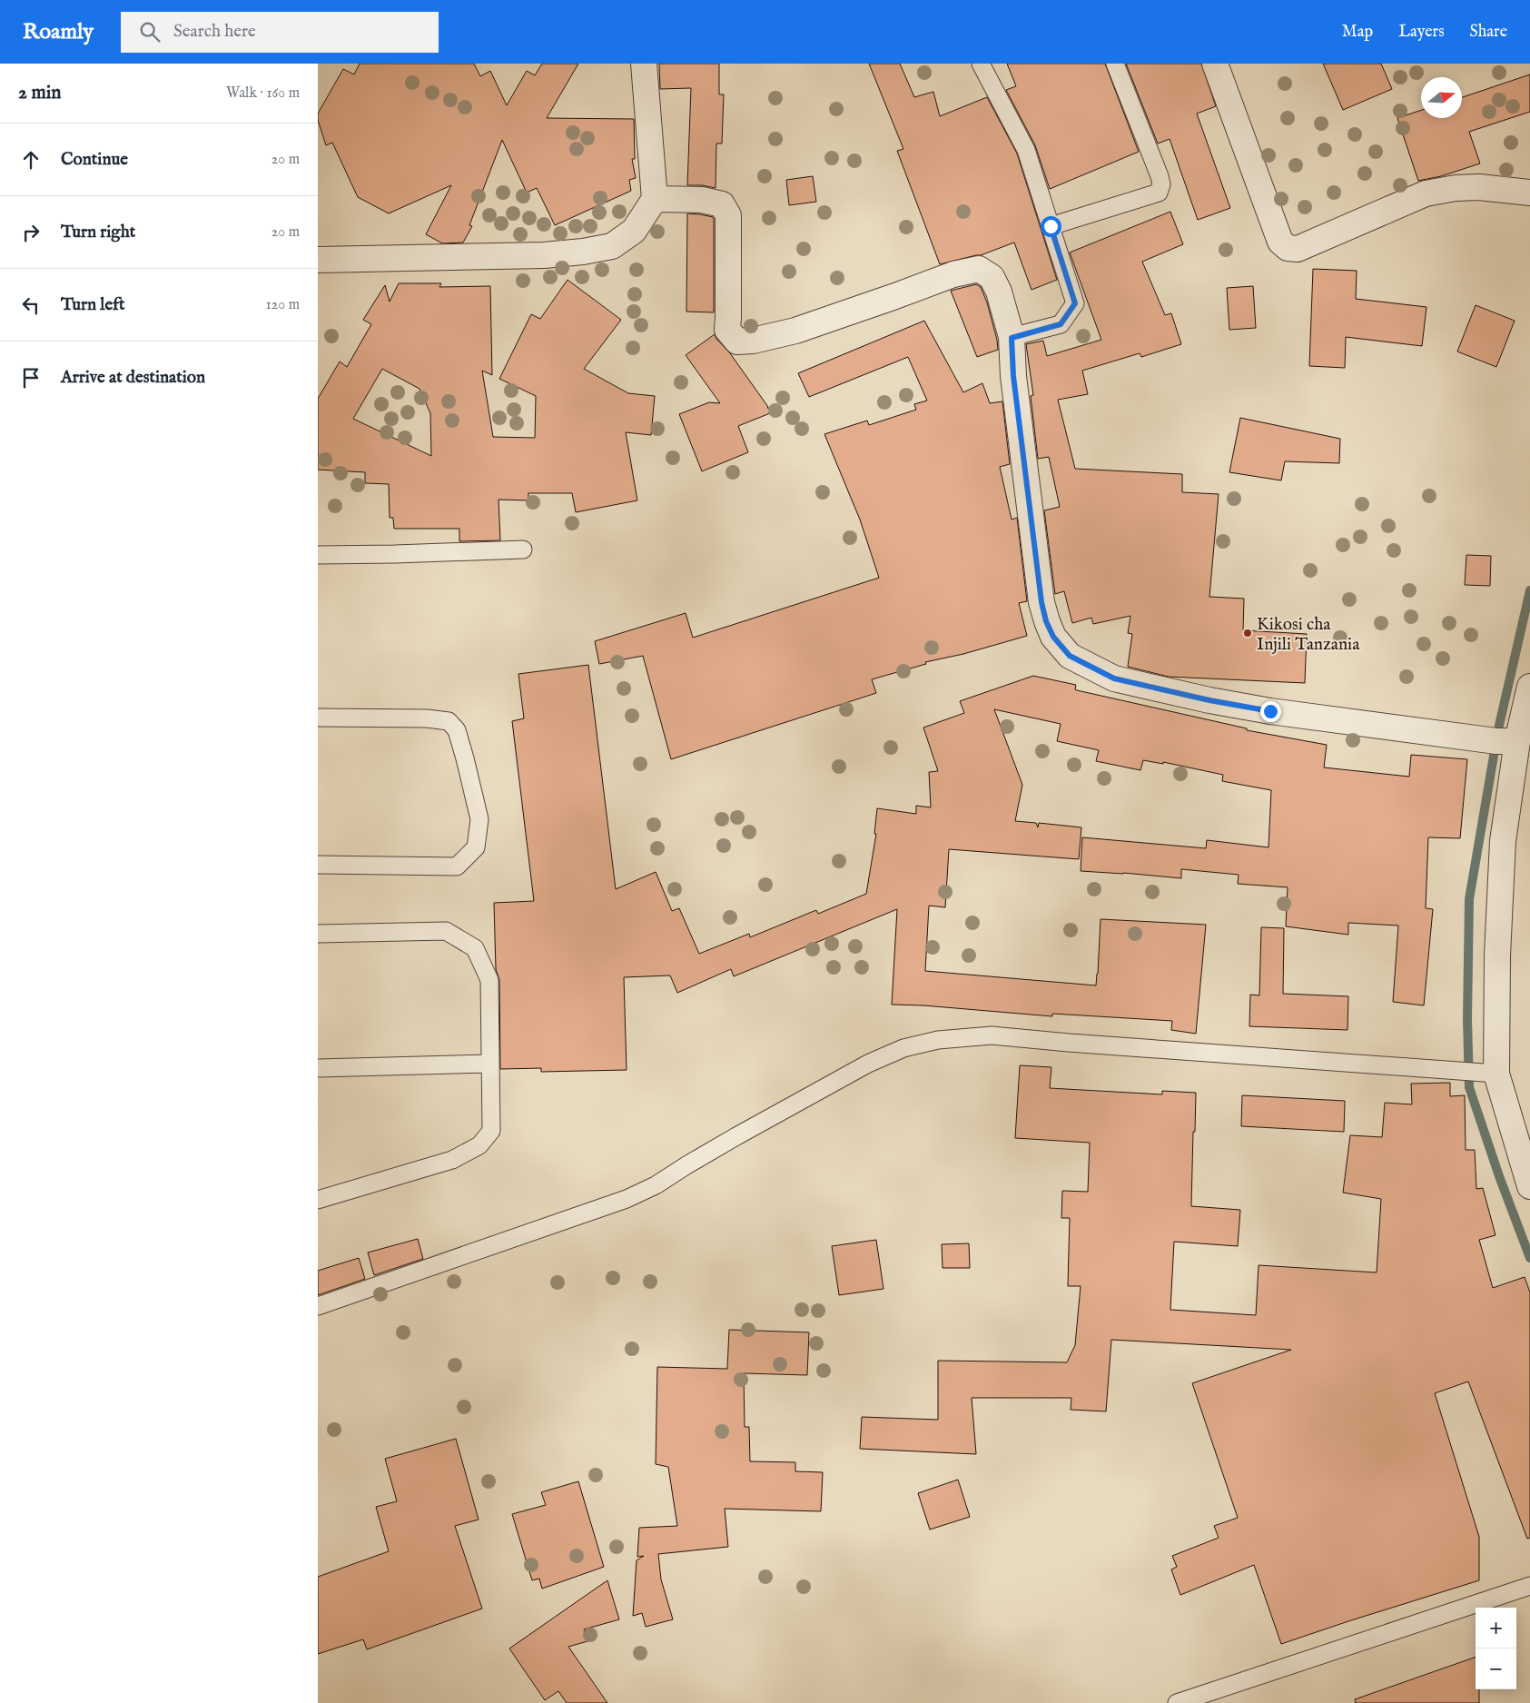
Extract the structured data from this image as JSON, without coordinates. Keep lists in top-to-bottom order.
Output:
{
  "places": ["Kikosi cha Injili Tanzania"],
  "north": "right",
  "page": {
    "header": "Roamly",
    "search": "Search here",
    "nav": ["Map", "Layers", "Share"],
    "heading": ["2 min", "Walk · 160 m"],
    "list": [
      ["Continue", "20 m"],
      ["Turn right", "20 m"],
      ["Turn left", "120 m"],
      "Arrive at destination"
    ],
    "map_buttons": ["+", "−"]
  }
}
